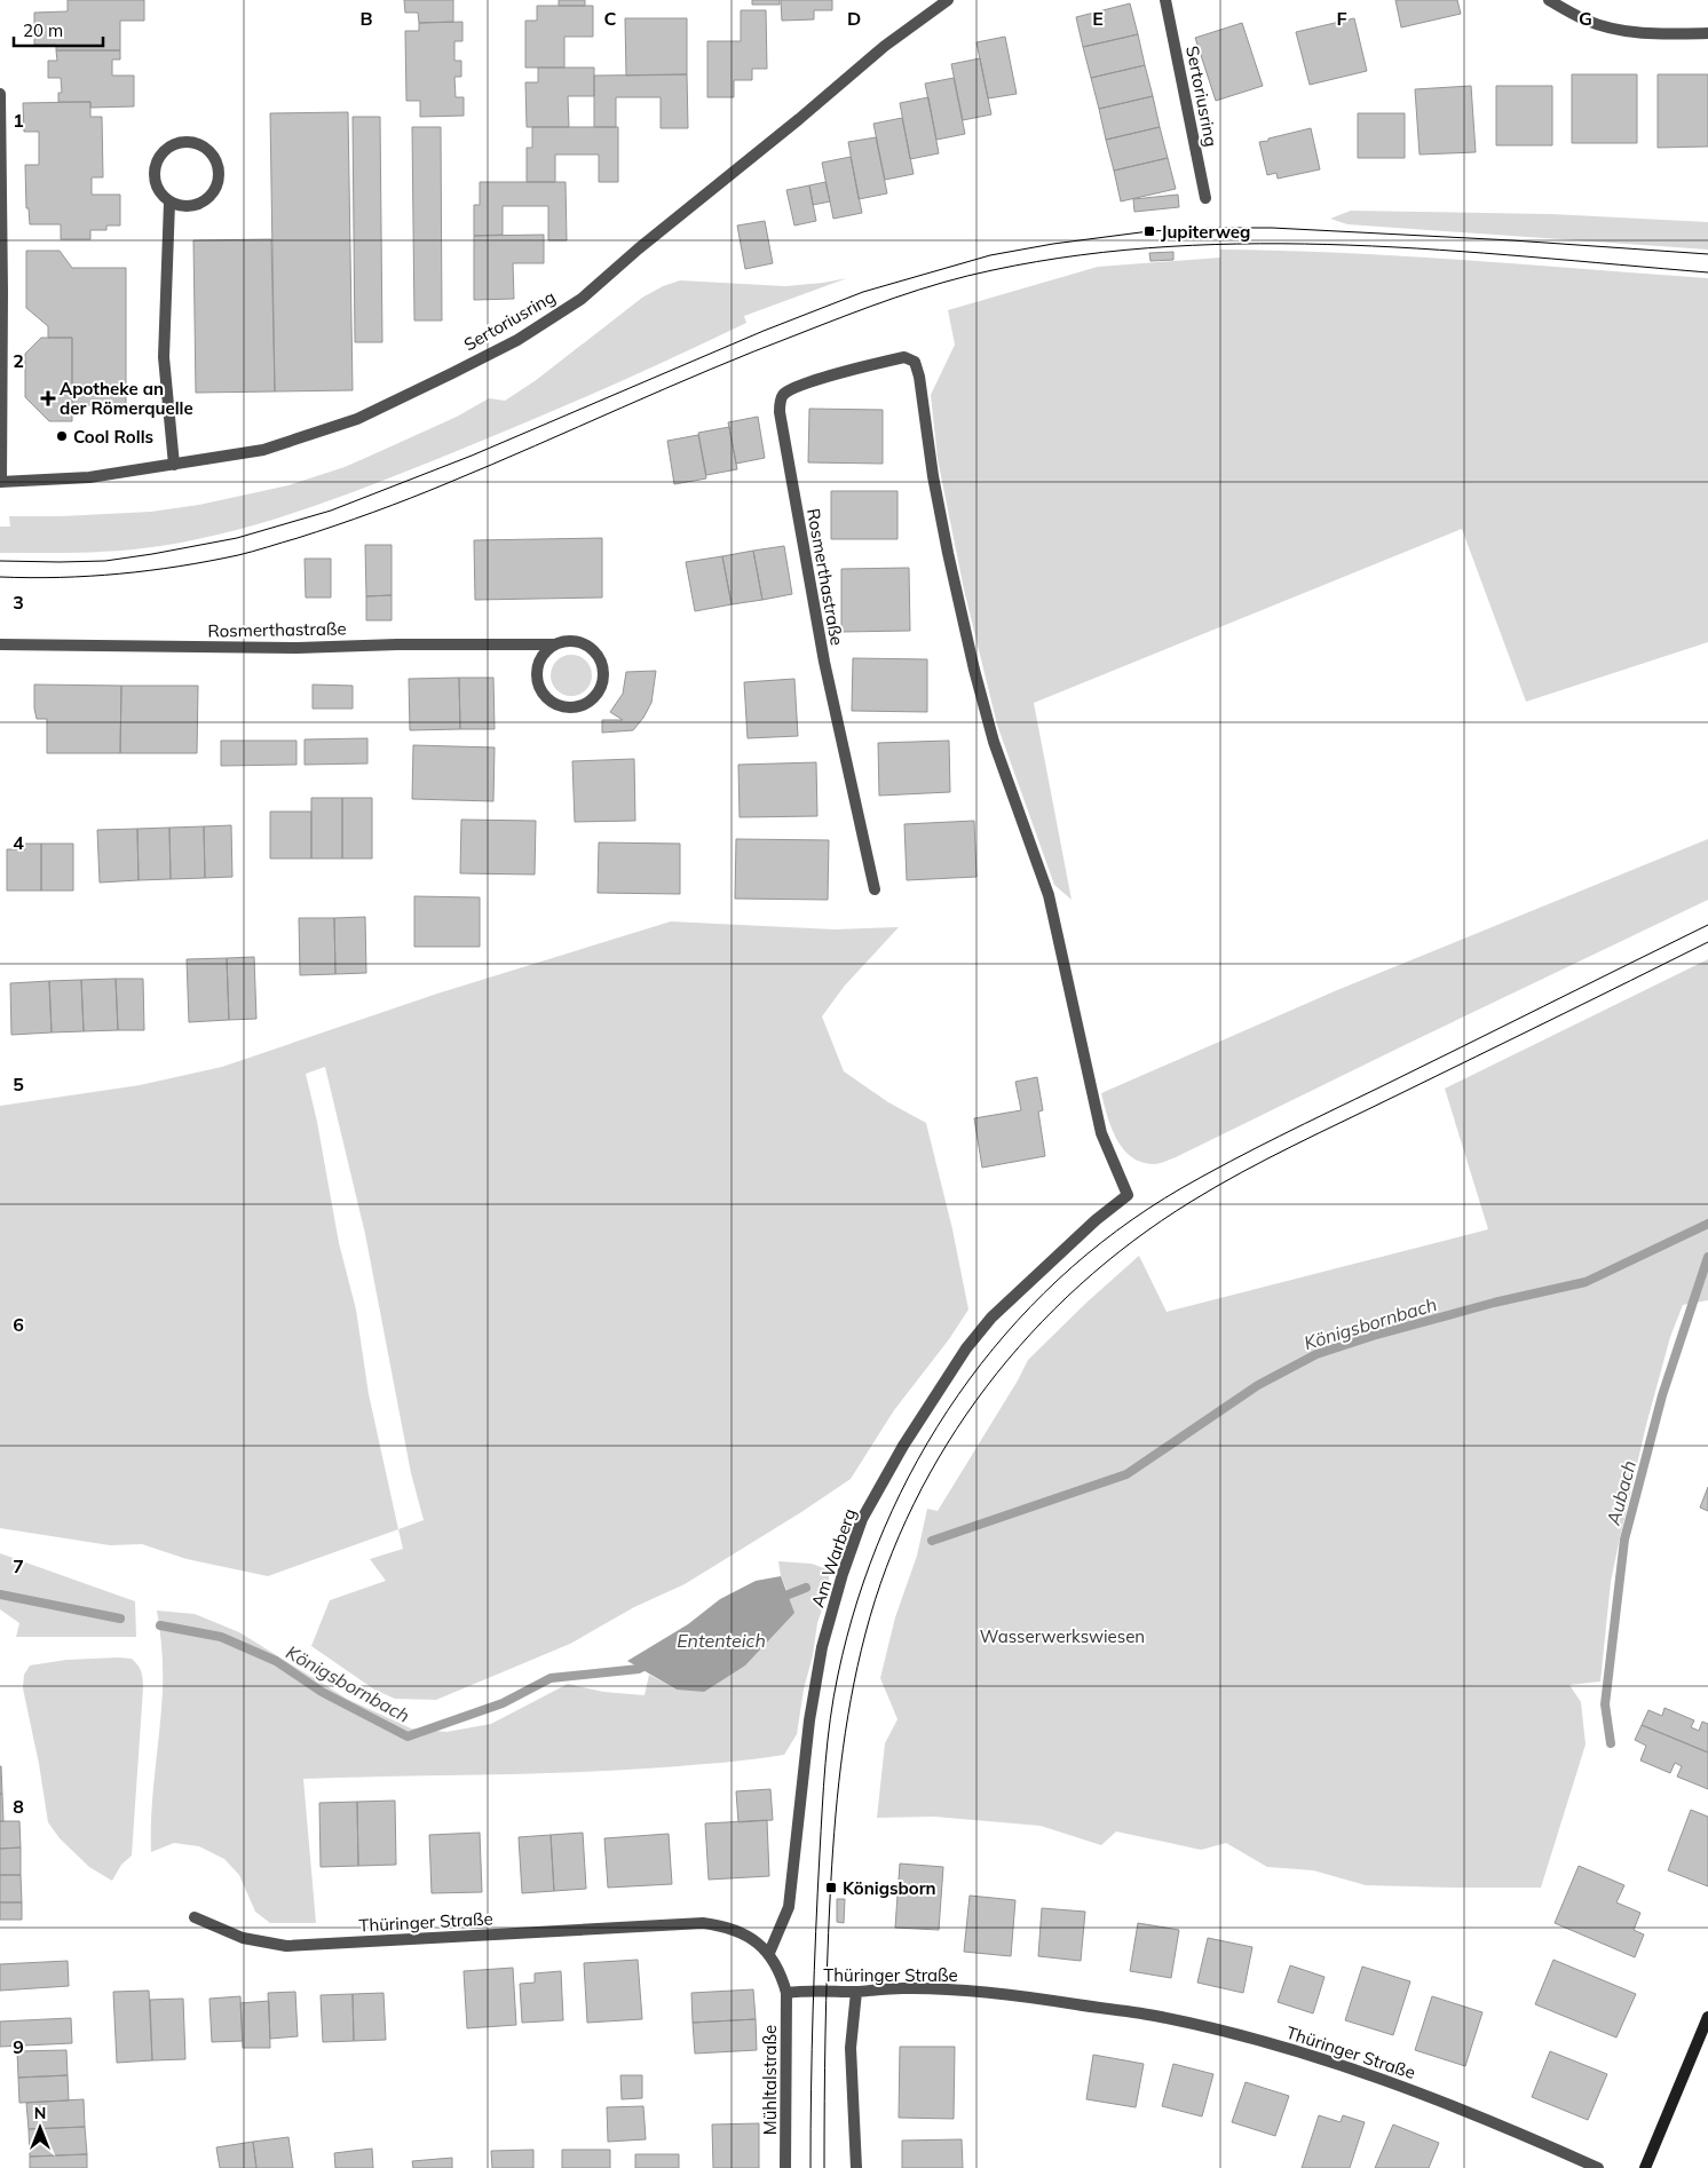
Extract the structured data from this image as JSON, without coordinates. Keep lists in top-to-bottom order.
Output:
{
  "streets": {
    "street": [
      "Sertoriusring",
      "Rosmerthastraße",
      "Am Warberg",
      "Thüringer Straße",
      "Mühltalstraße"
    ]
  },
  "crossings": [
    ["Rosmerthastraße", "Am Warberg"],
    ["Am Warberg", "Thüringer Straße"],
    ["Thüringer Straße", "Mühltalstraße"]
  ],
  "water": ["Königsbornbach", "Aubach", "Ententeich"],
  "parks": ["Wasserwerkswiesen"],
  "places": {
    "transit": ["Jupiterweg", "Königsborn"],
    "health": ["Apotheke an der Römerquelle"],
    "other": ["Cool Rolls"]
  },
  "scale_bar": "20 m",
  "north": "top",
  "grid": {
    "columns": [
      "B",
      "C",
      "D",
      "E",
      "F",
      "G"
    ],
    "rows": [
      "1",
      "2",
      "3",
      "4",
      "5",
      "6",
      "7",
      "8",
      "9"
    ]
  }
}
